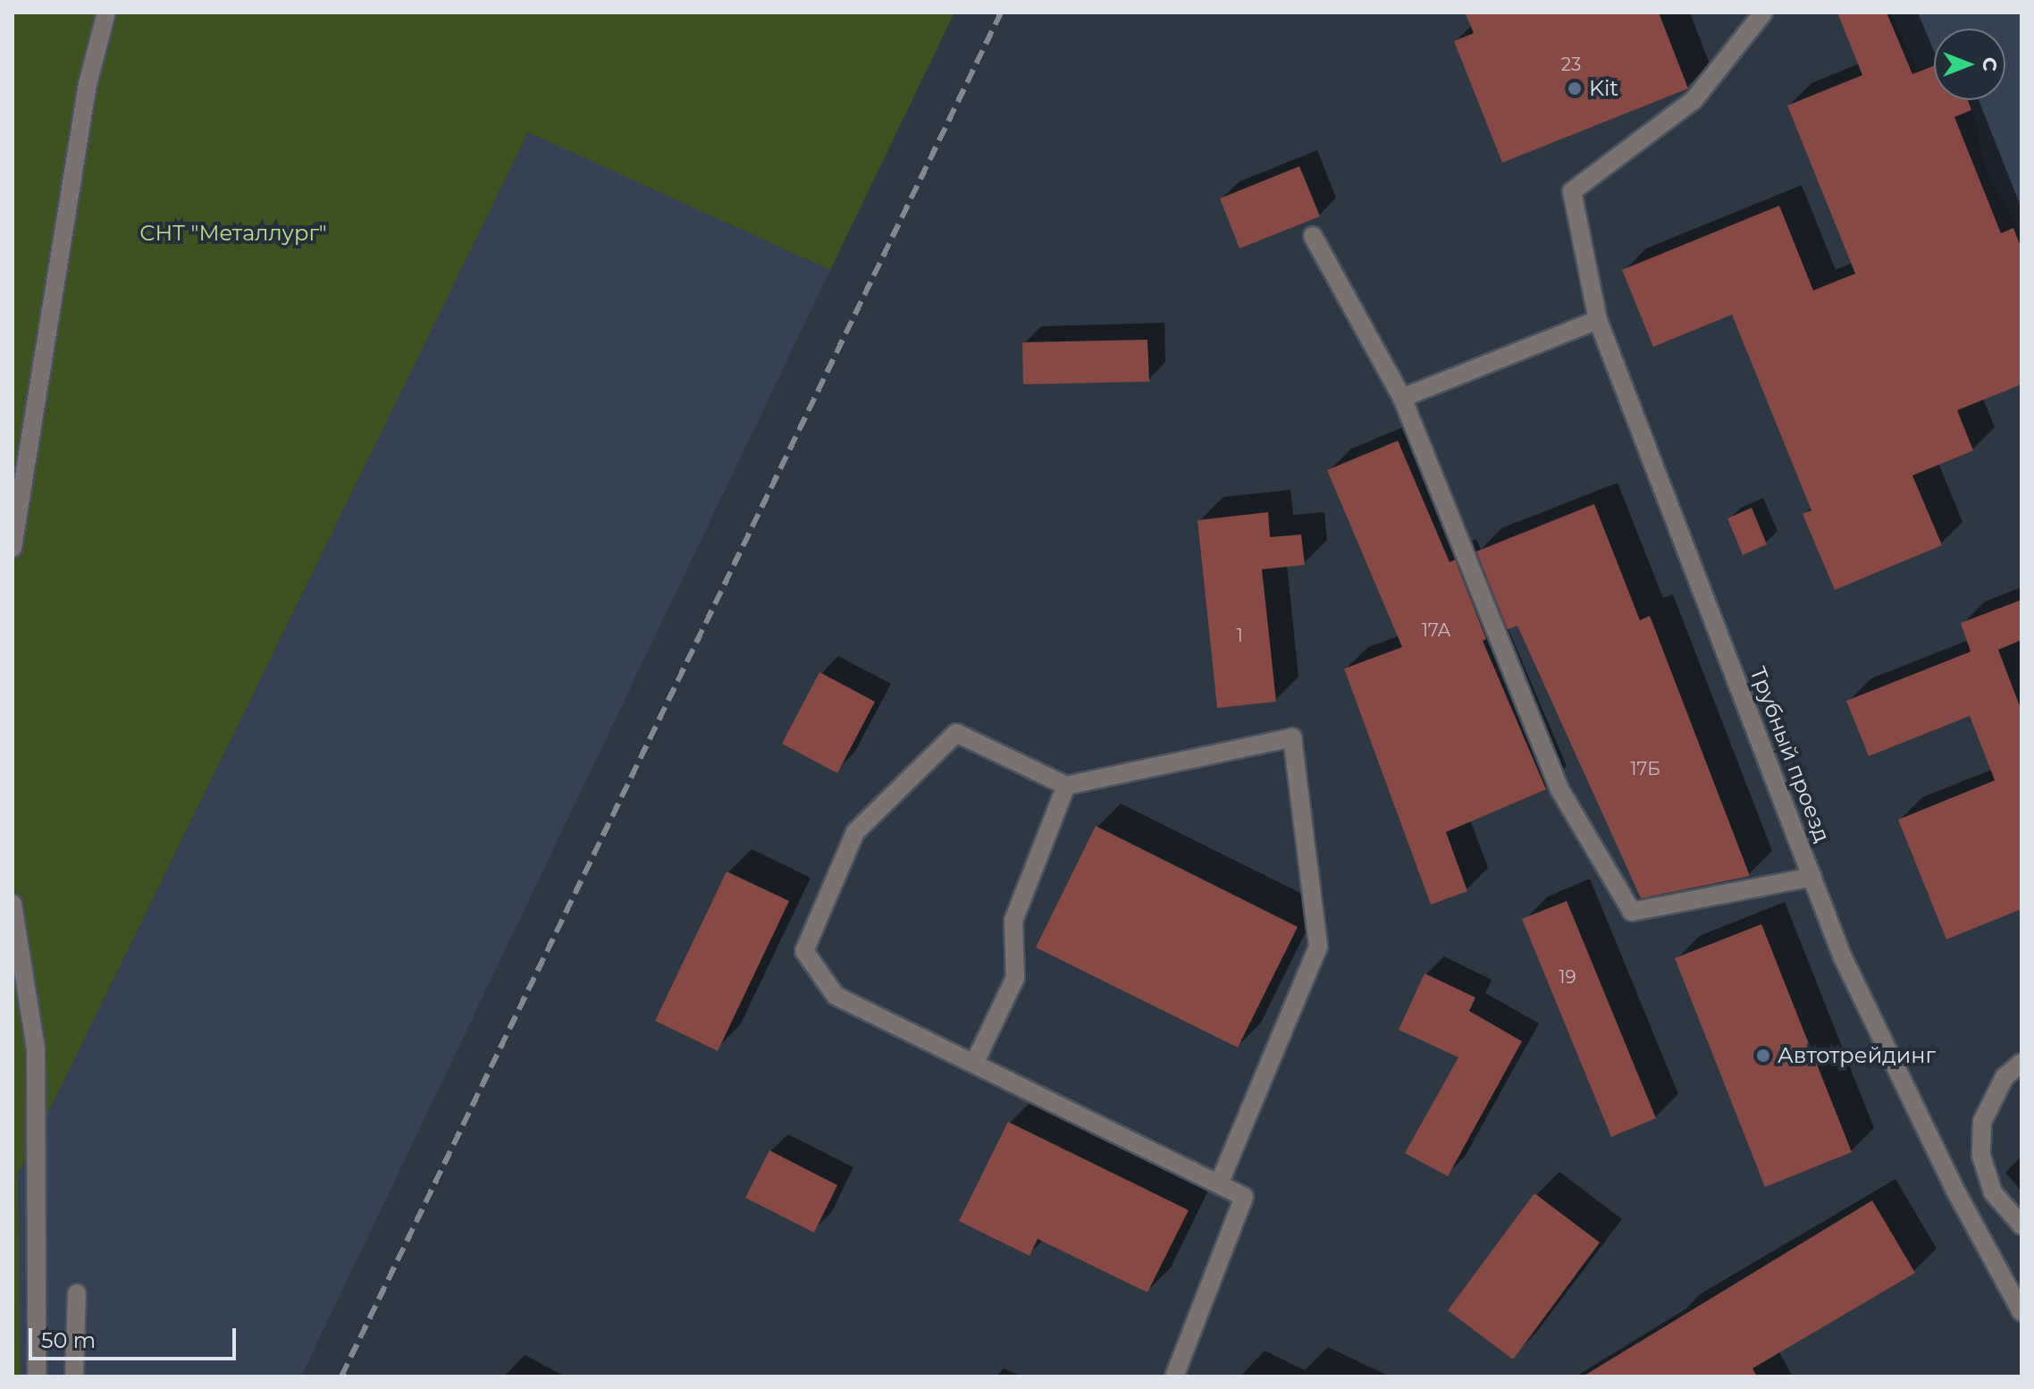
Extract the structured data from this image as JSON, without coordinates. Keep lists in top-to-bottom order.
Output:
{
  "streets": {
    "street": ["Трубный проезд"]
  },
  "parks": ["СНТ \"Металлург\""],
  "places": ["Kit", "Автотрейдинг"],
  "house_numbers": [
    "23",
    "17А",
    "1",
    "17Б",
    "19"
  ],
  "scale_bar": "50 m",
  "north": "right"
}
